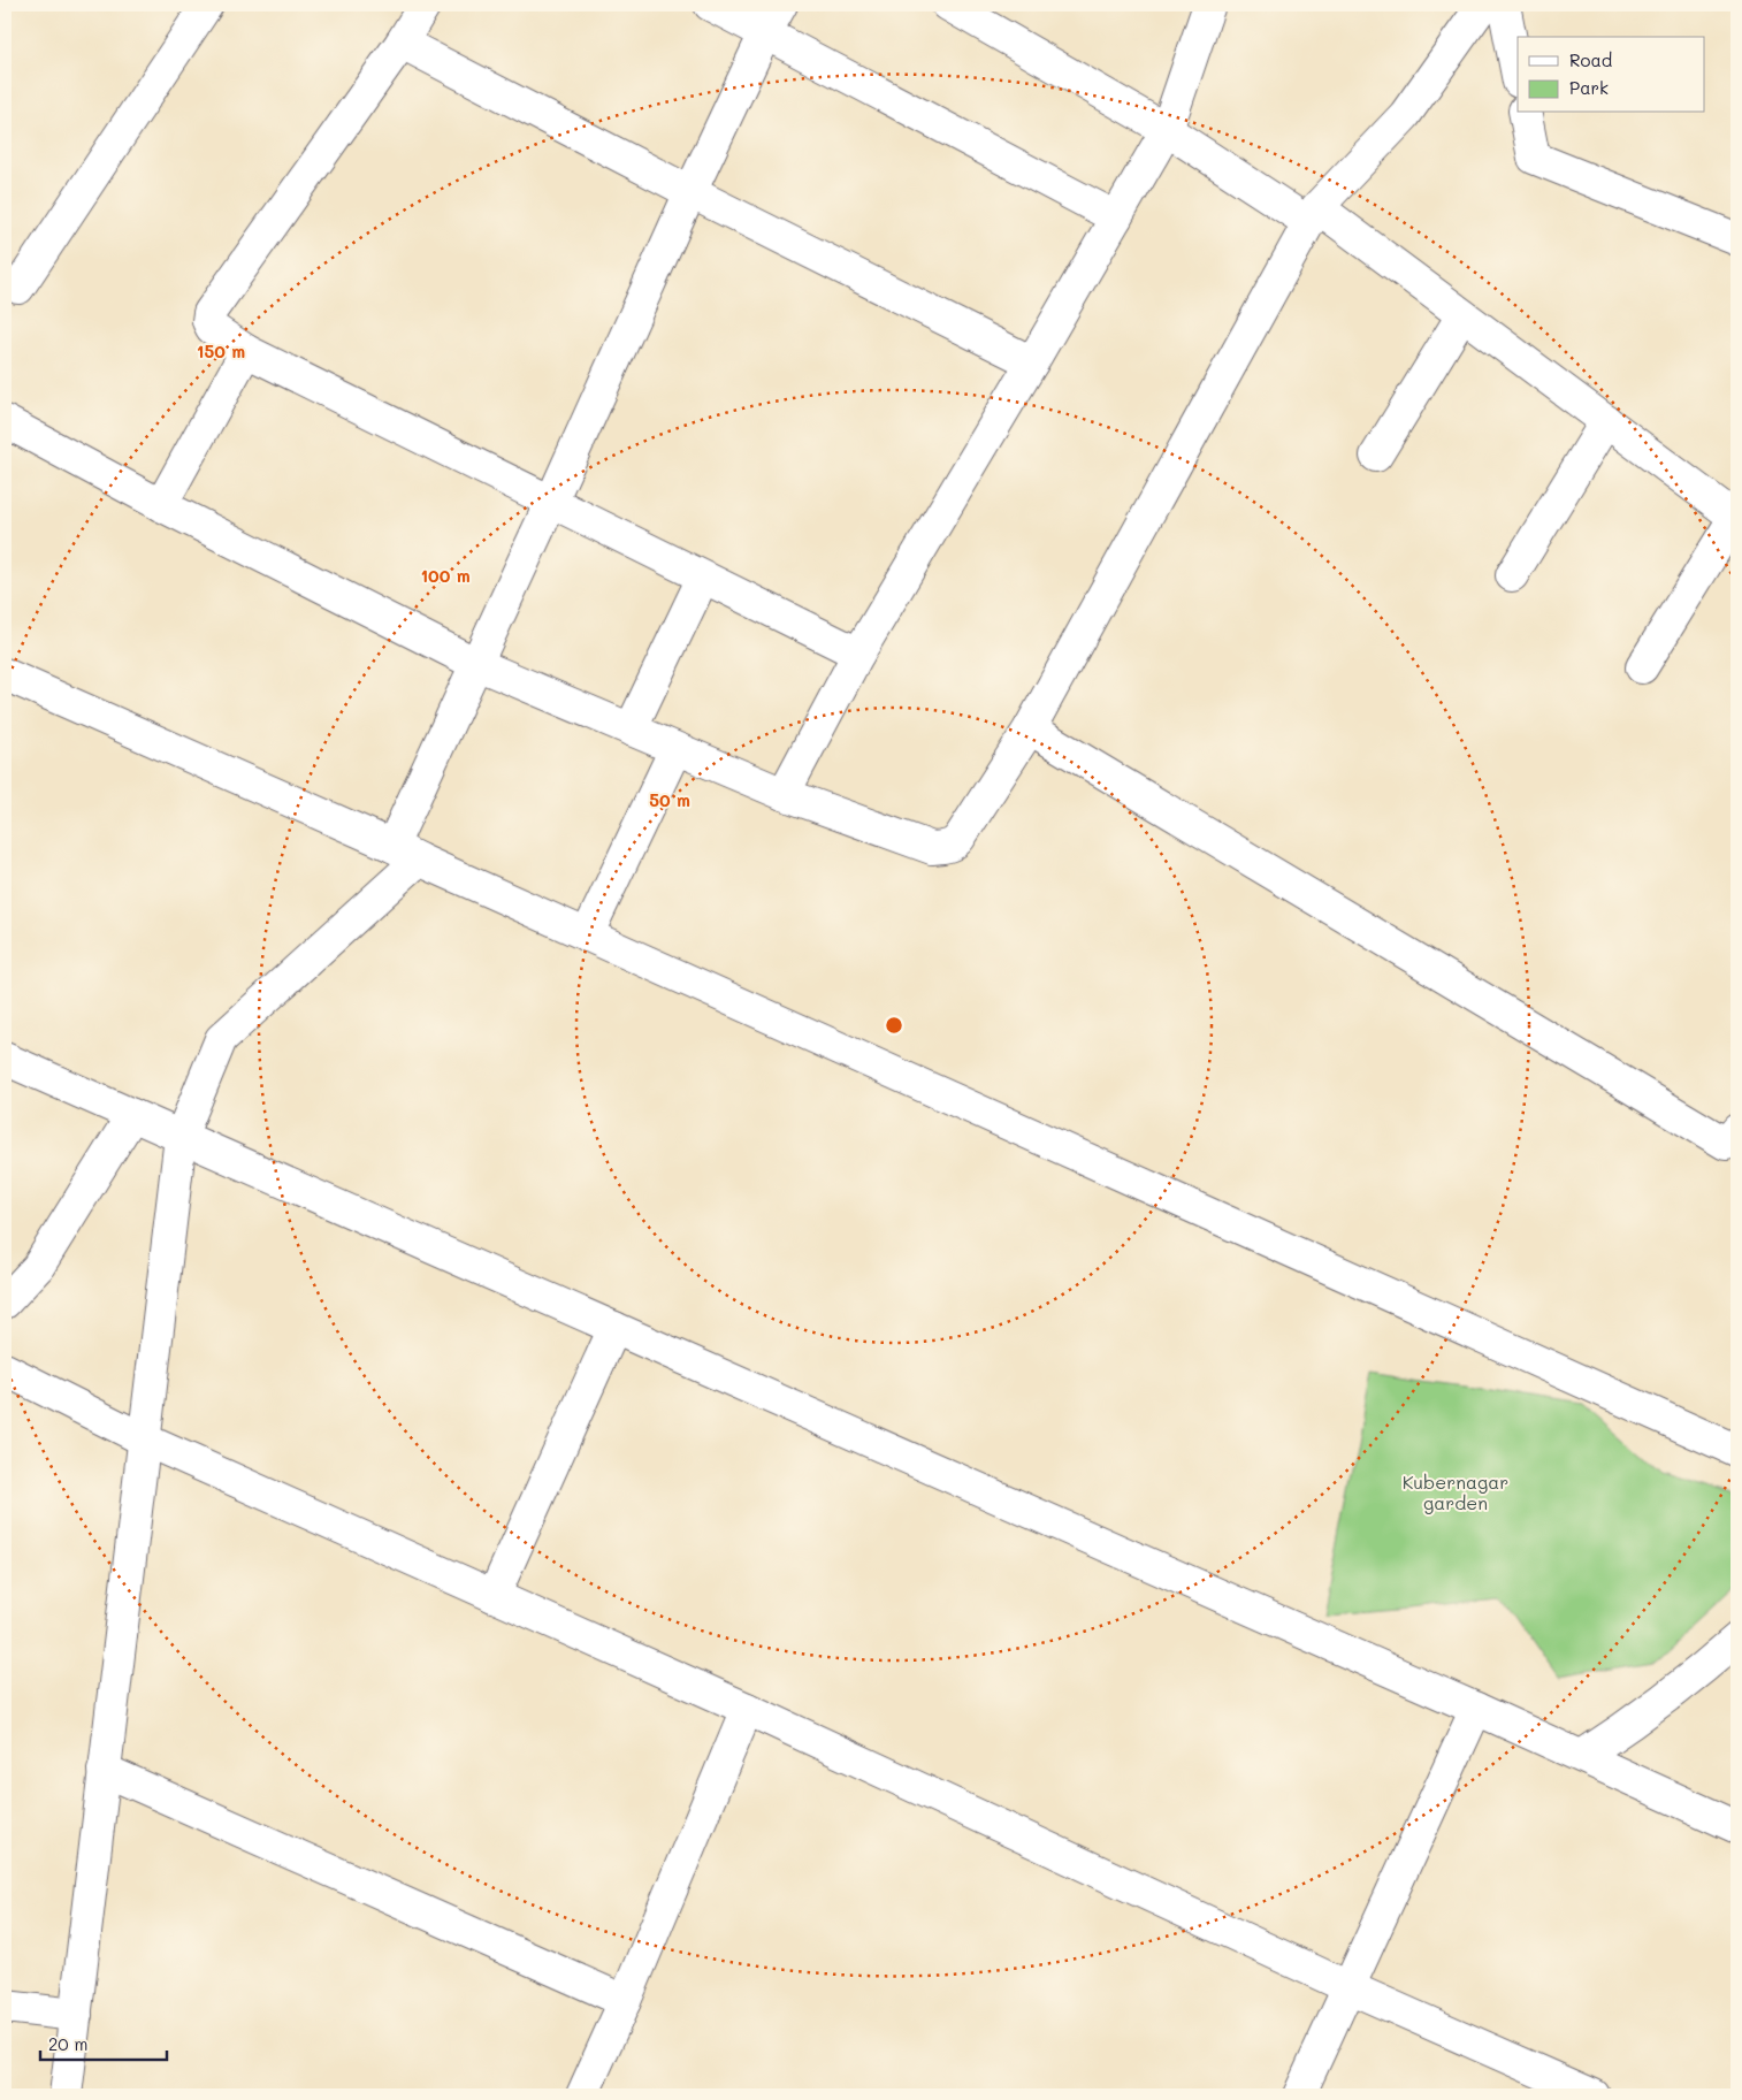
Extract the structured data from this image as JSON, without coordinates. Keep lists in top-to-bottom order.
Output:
{
  "parks": ["Kubernagar garden"],
  "legend": ["Road", "Park"],
  "scale_bar": "20 m",
  "rings": ["150 m", "100 m", "50 m"]
}
